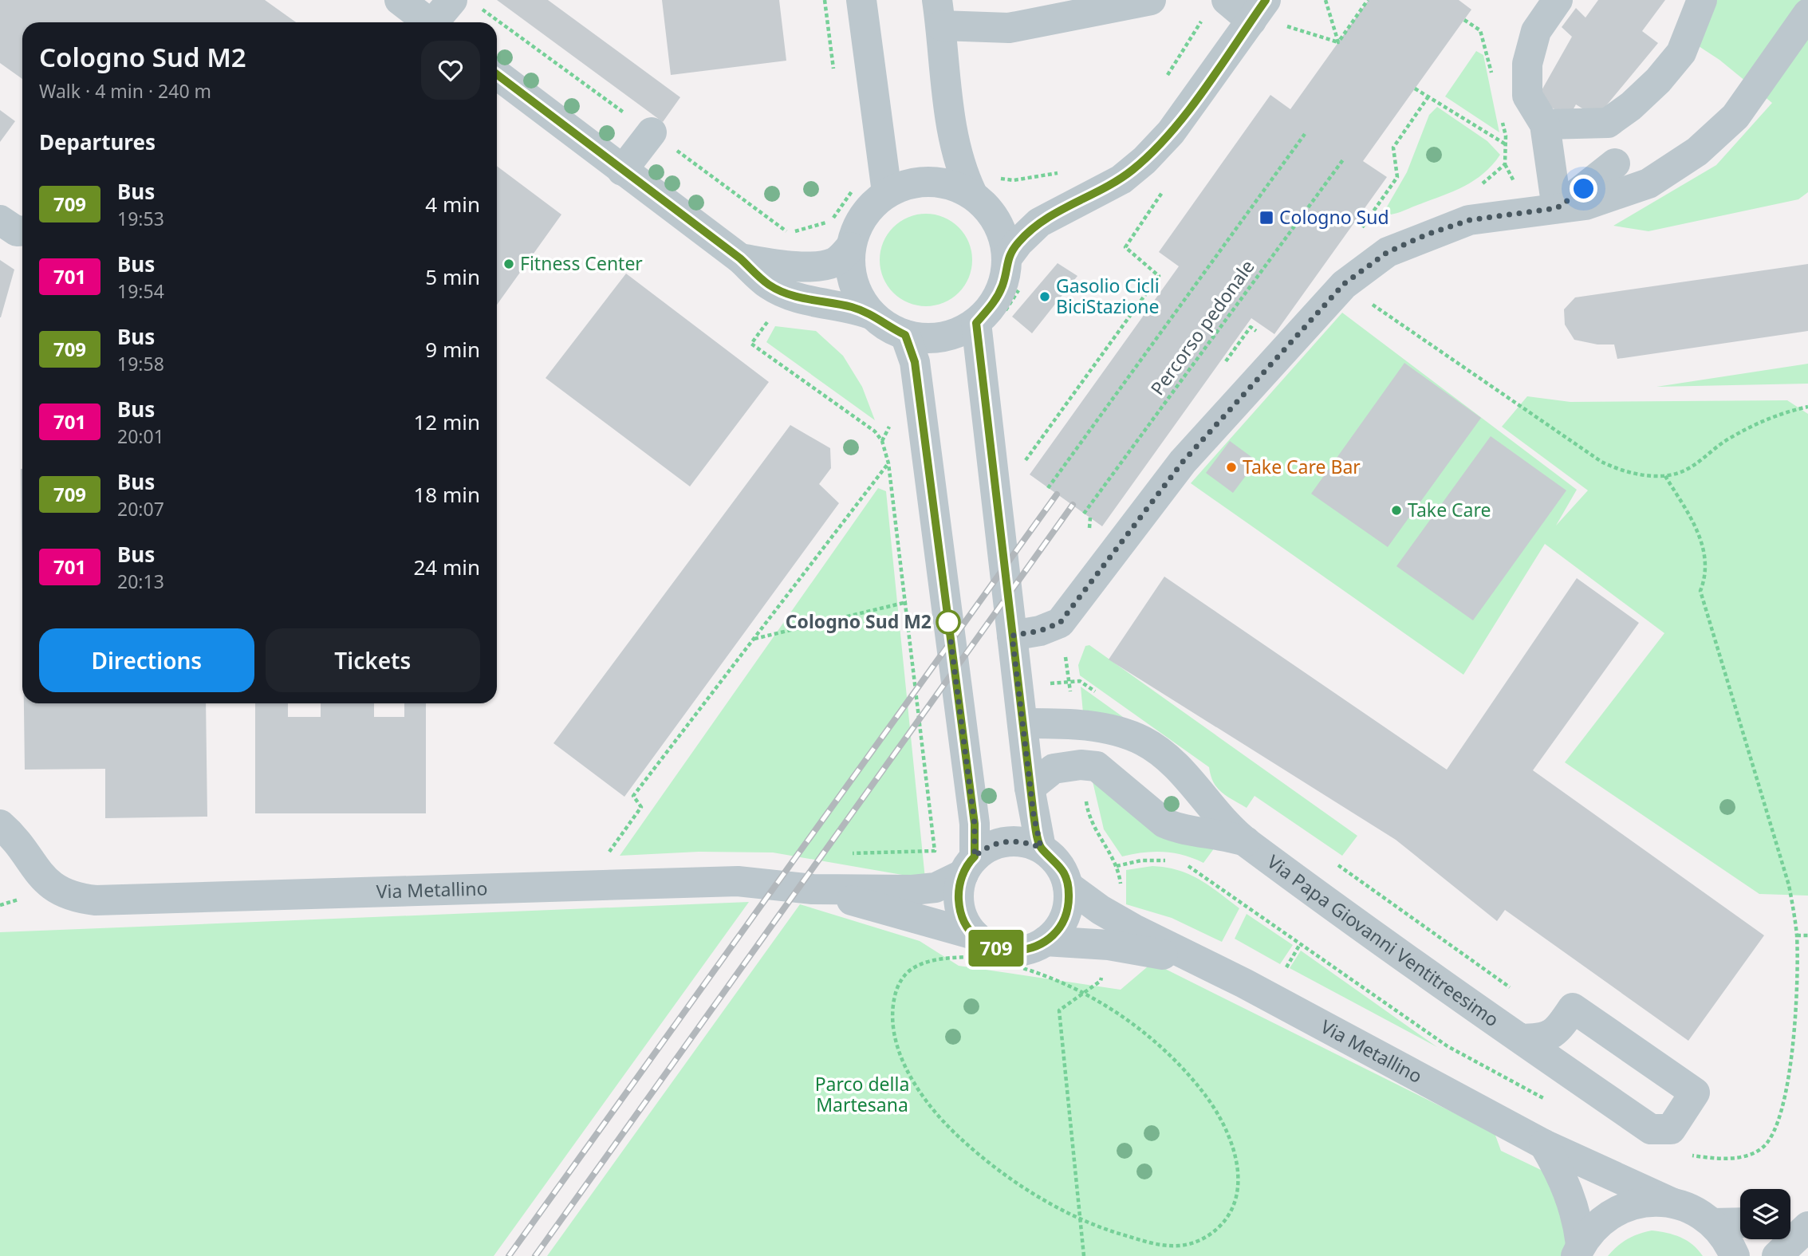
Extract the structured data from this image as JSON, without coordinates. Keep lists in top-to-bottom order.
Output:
{
  "streets": {
    "street": ["Via Metallino", "Via Papa Giovanni Ventitreesimo"],
    "path": ["Percorso pedonale"]
  },
  "parks": ["Parco della Martesana"],
  "places": {
    "transit": ["Cologno Sud"],
    "other": [
      "Fitness Center",
      "Gasolio Cicli BiciStazione",
      "Take Care Bar",
      "Take Care",
      "Cologno Sud M2"
    ]
  },
  "lines": ["bus line 709"],
  "page": {
    "on_map": "709",
    "heading": [
      ["Cologno Sud M2", "Walk · 4 min · 240 m"],
      "Departures"
    ],
    "list": [
      {
        "mark": "709",
        "name": "Bus",
        "note": "19:53",
        "value": "4 min"
      },
      {
        "mark": "701",
        "name": "Bus",
        "note": "19:54",
        "value": "5 min"
      },
      {
        "mark": "709",
        "name": "Bus",
        "note": "19:58",
        "value": "9 min"
      },
      {
        "mark": "701",
        "name": "Bus",
        "note": "20:01",
        "value": "12 min"
      },
      {
        "mark": "709",
        "name": "Bus",
        "note": "20:07",
        "value": "18 min"
      },
      {
        "mark": "701",
        "name": "Bus",
        "note": "20:13",
        "value": "24 min"
      }
    ],
    "buttons": ["Directions", "Tickets"]
  }
}
